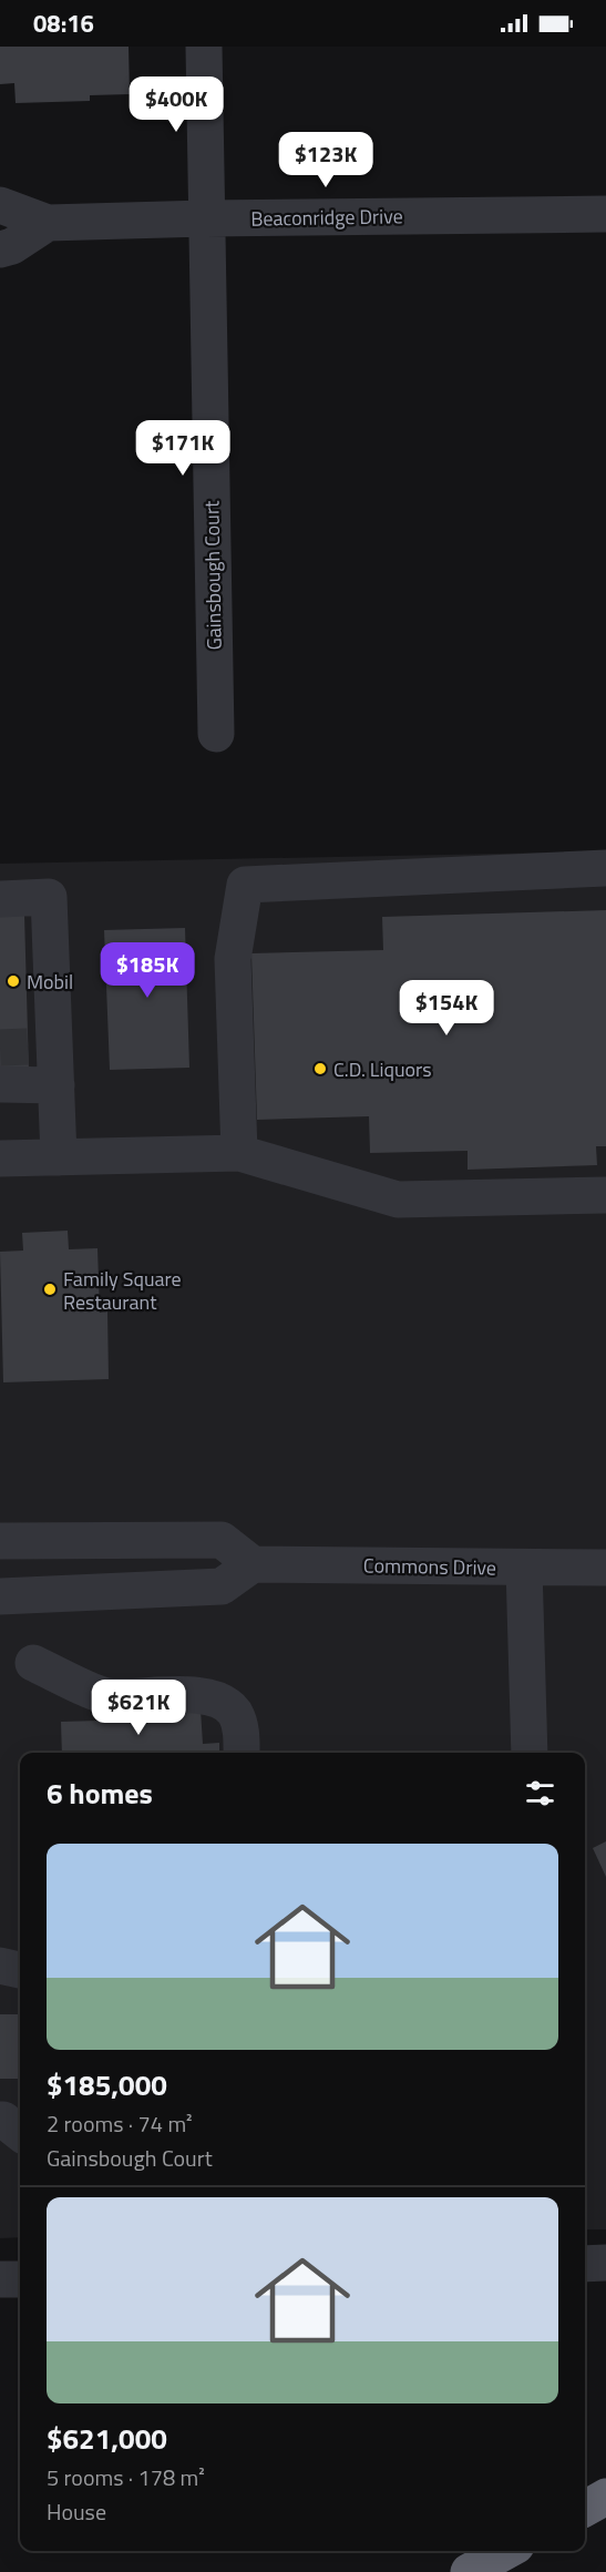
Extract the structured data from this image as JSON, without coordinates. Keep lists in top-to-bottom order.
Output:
{
  "streets": {
    "street": ["Beaconridge Drive", "Gainsbough Court", "Commons Drive"]
  },
  "crossings": [
    ["Beaconridge Drive", "Gainsbough Court"]
  ],
  "places": ["Mobil", "C.D. Liquors", "Family Square Restaurant"],
  "page": {
    "status": "08:16",
    "price": [
      "$400K",
      "$123K",
      "$171K",
      "$185K",
      "$154K",
      "$621K"
    ],
    "heading": "6 homes",
    "list": [
      {
        "name": "$185,000",
        "note": "2 rooms · 74 m² · Gainsbough Court"
      },
      {
        "name": "$621,000",
        "note": "5 rooms · 178 m² · House"
      }
    ]
  }
}
